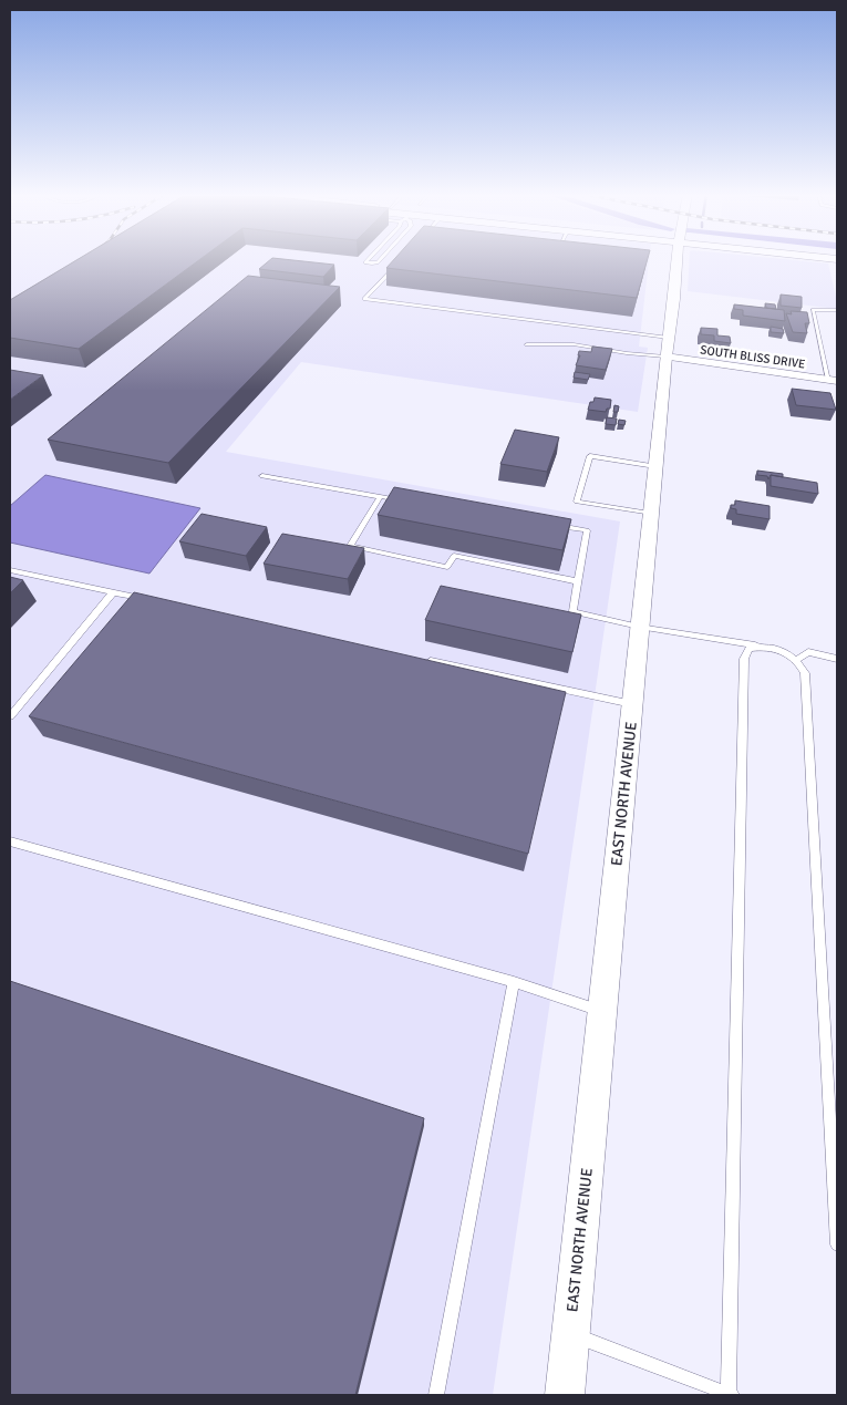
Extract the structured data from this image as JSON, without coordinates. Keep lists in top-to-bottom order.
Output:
{
  "streets": {
    "main road": ["EAST NORTH AVENUE"],
    "street": ["SOUTH BLISS DRIVE"]
  },
  "crossings": [
    ["SOUTH BLISS DRIVE", "EAST NORTH AVENUE"]
  ]
}
